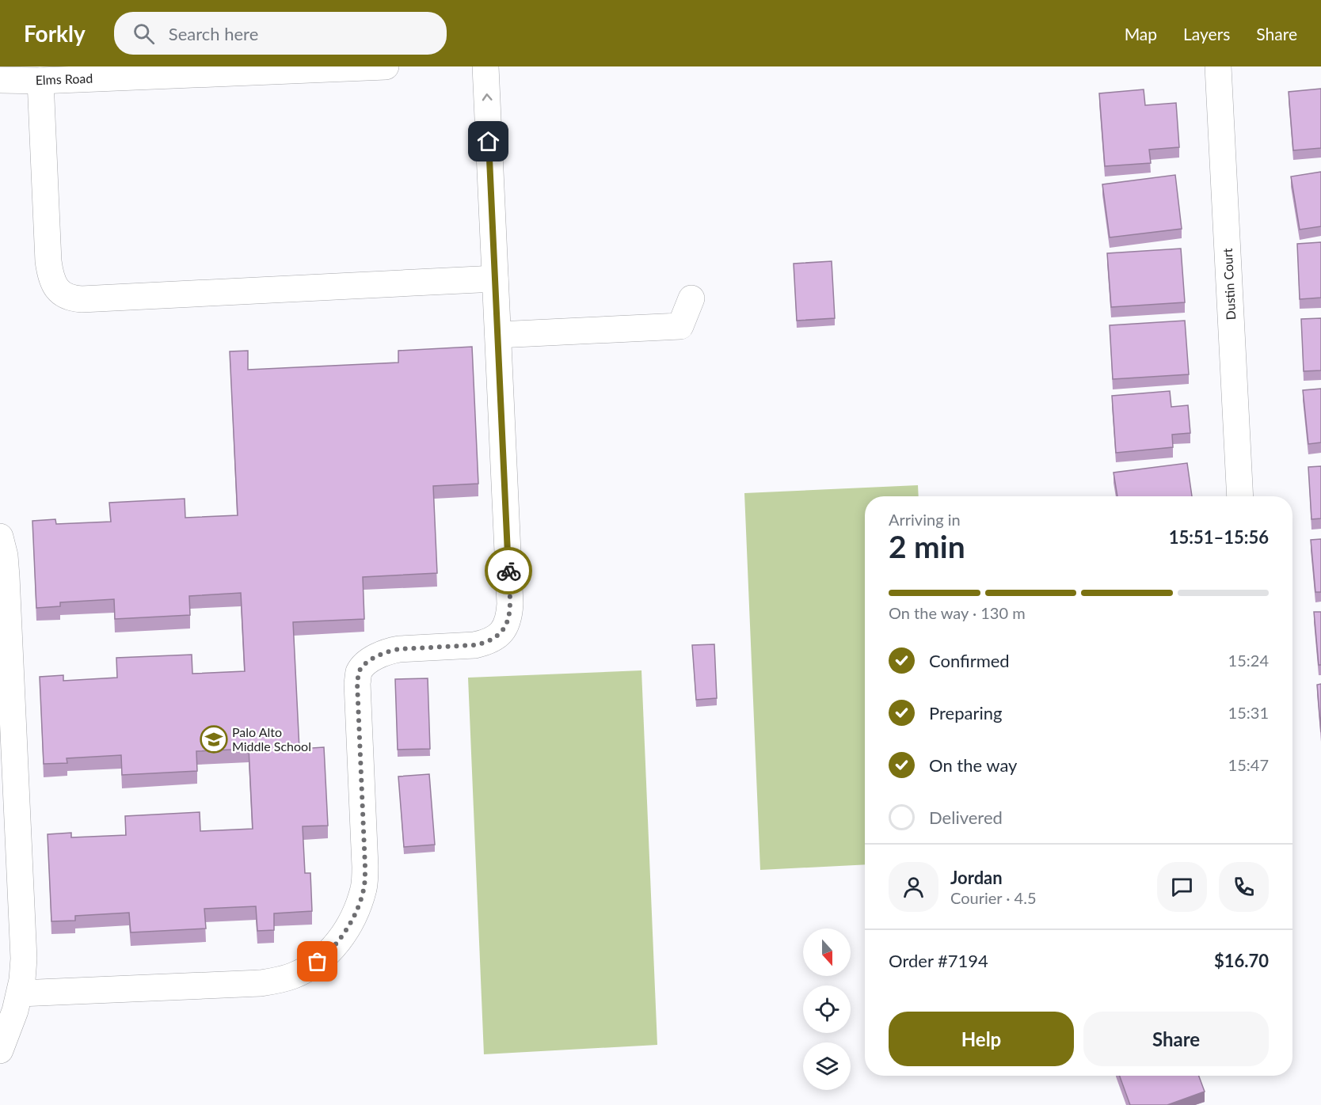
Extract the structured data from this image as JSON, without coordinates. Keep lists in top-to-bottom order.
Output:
{
  "streets": {
    "street": ["Elms Road", "Dustin Court"]
  },
  "places": {
    "school or university": ["Palo Alto Middle School"]
  },
  "north": "bottom",
  "page": {
    "header": "Forkly",
    "search": "Search here",
    "nav": ["Map", "Layers", "Share"],
    "heading": ["2 min", "Arriving in", "15:51–15:56"],
    "panel": [
      "Jordan",
      "Courier · 4.5",
      "Order #7194",
      "$16.70"
    ],
    "bar": "On the way · 130 m",
    "list": [
      ["Confirmed", "15:24"],
      ["Preparing", "15:31"],
      ["On the way", "15:47"],
      "Delivered"
    ],
    "buttons": ["Help", "Share"]
  }
}
